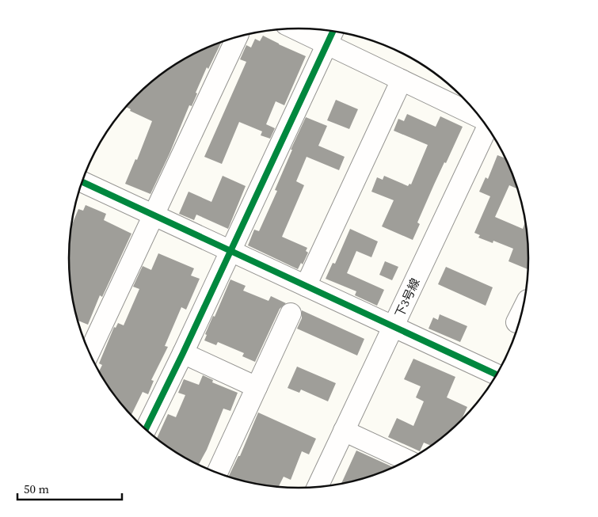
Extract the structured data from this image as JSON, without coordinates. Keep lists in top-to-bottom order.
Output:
{
  "streets": {
    "street": ["下3号線"]
  },
  "scale_bar": "50 m"
}
